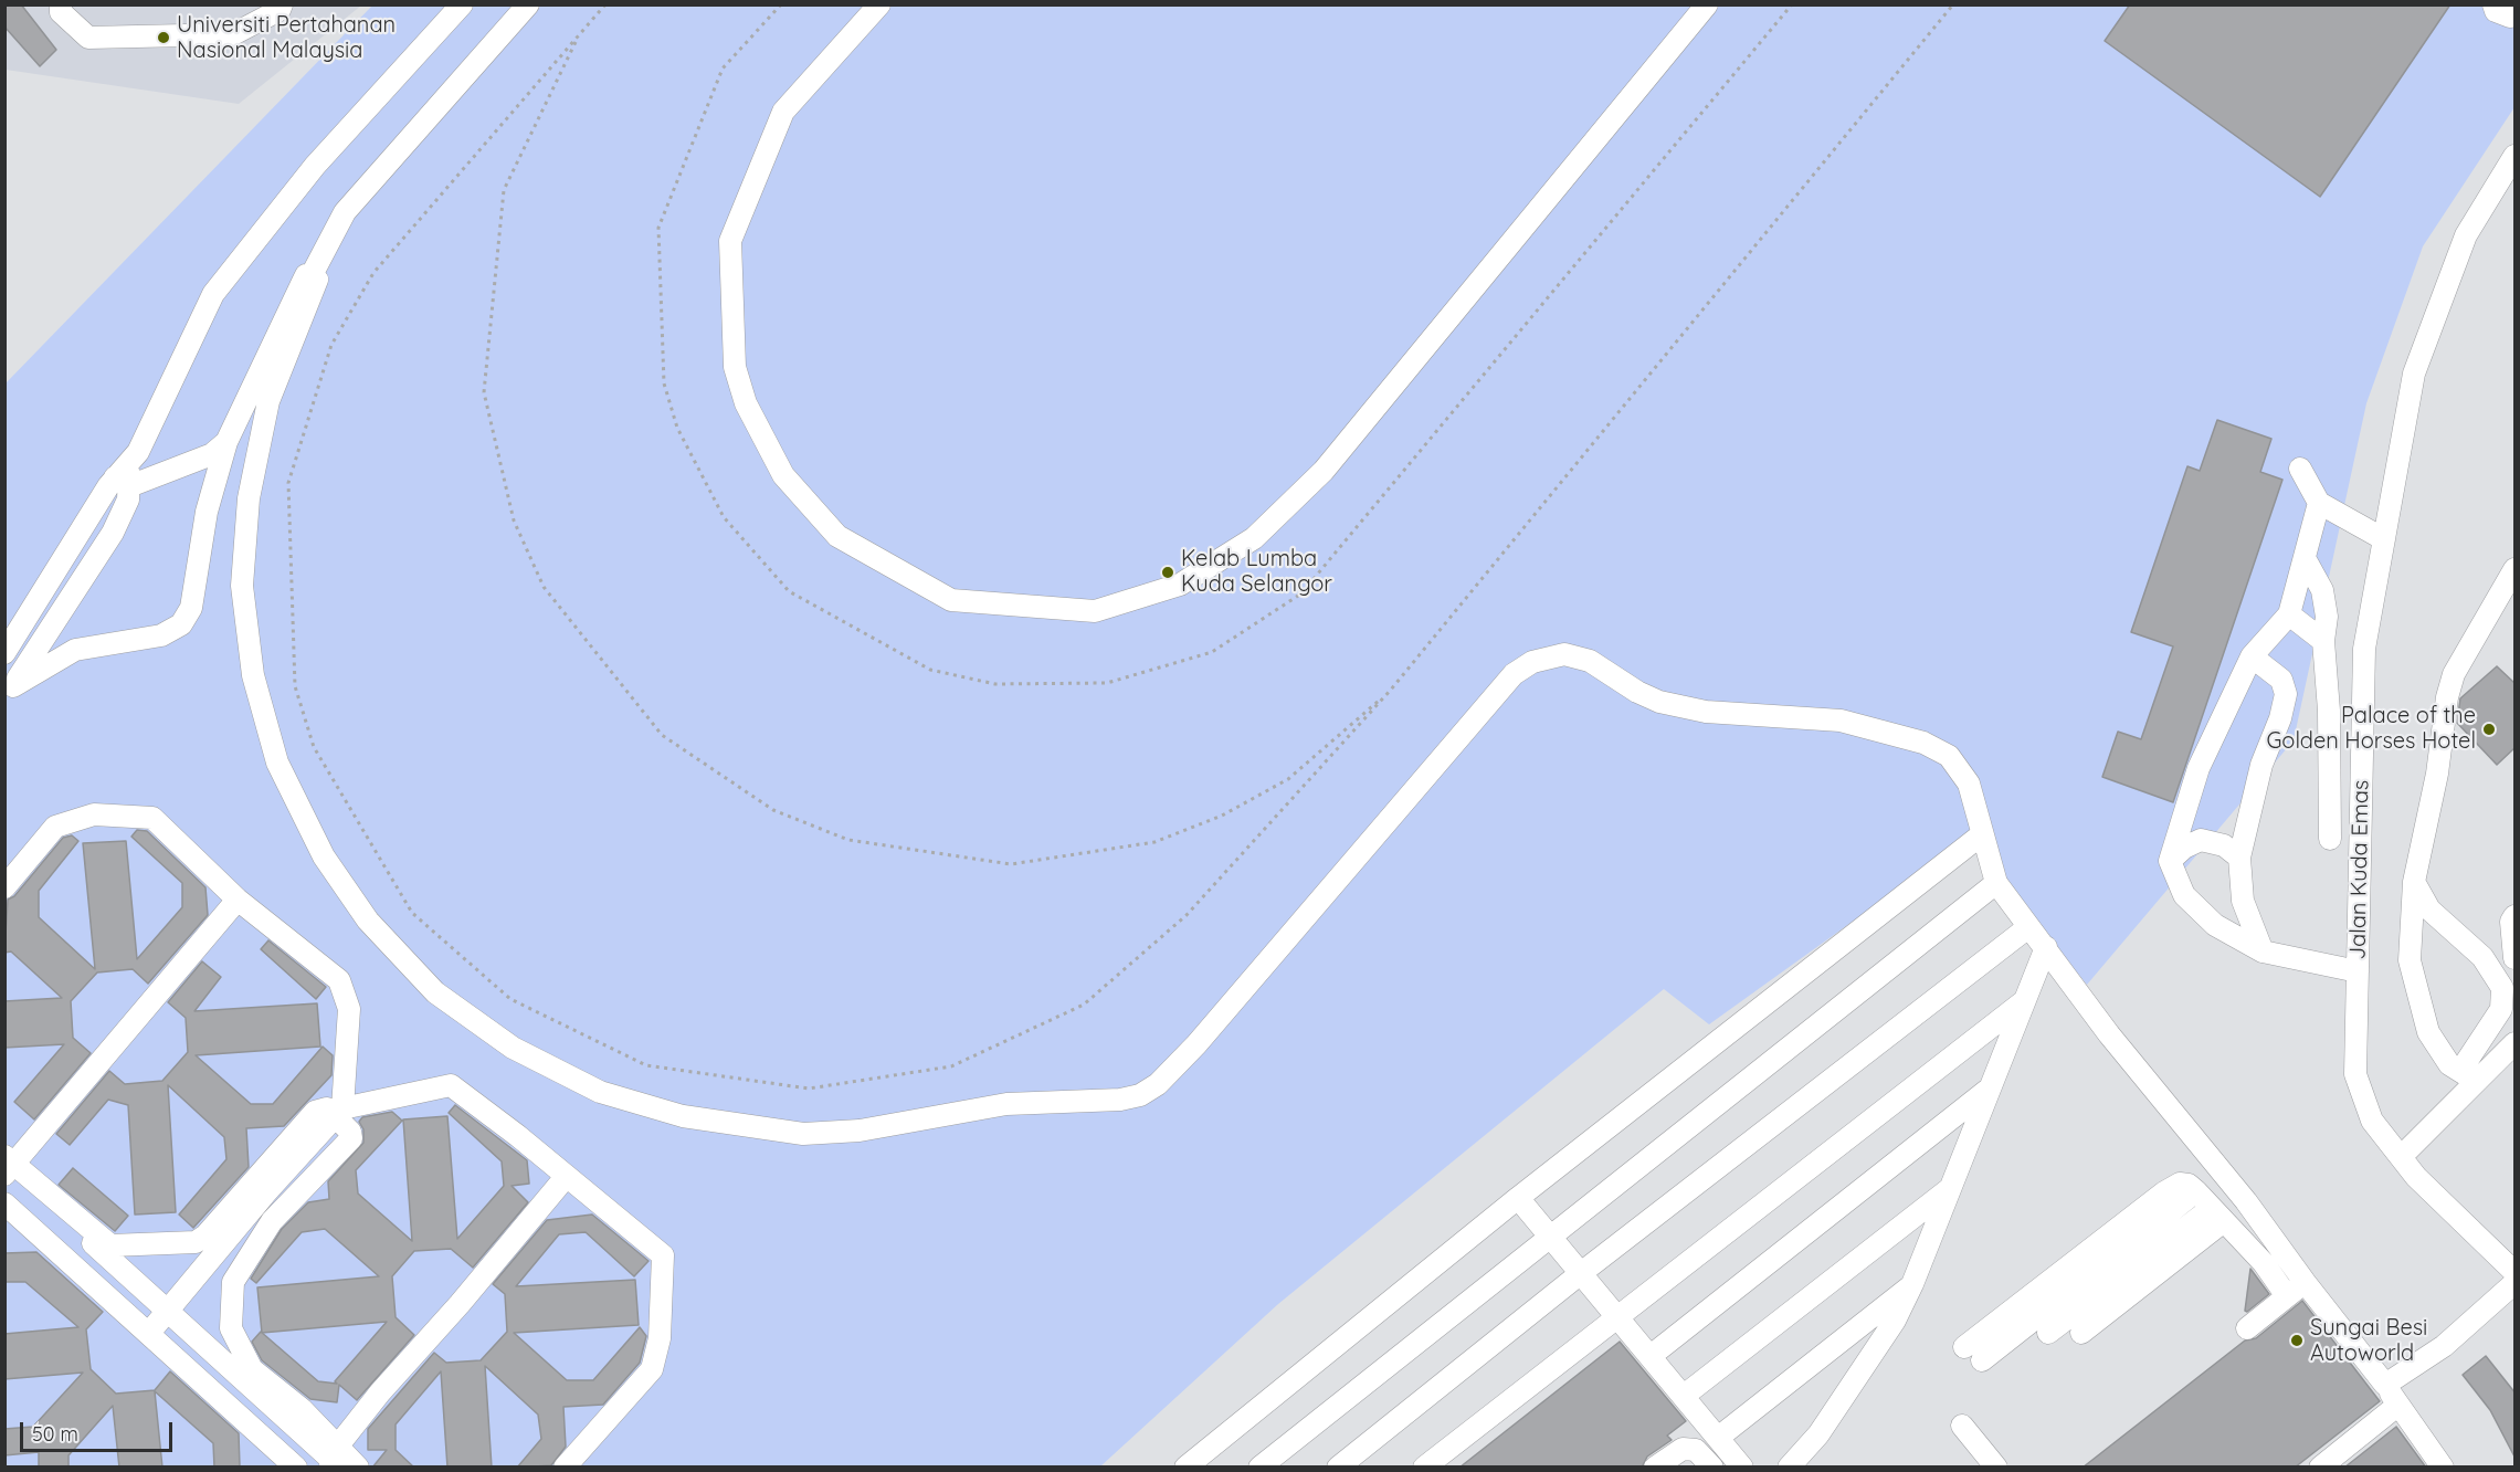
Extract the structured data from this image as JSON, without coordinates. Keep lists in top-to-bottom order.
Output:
{
  "streets": {
    "street": ["Jalan Kuda Emas"]
  },
  "places": [
    "Universiti Pertahanan Nasional Malaysia",
    "Kelab Lumba Kuda Selangor",
    "Palace of the Golden Horses Hotel",
    "Sungai Besi Autoworld"
  ],
  "scale_bar": "50 m"
}
